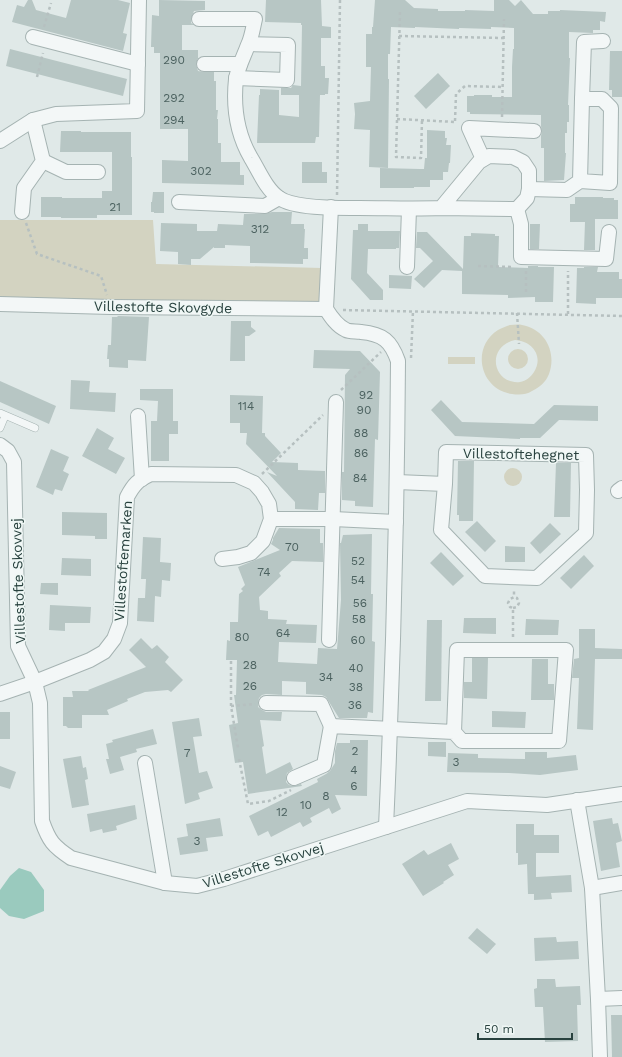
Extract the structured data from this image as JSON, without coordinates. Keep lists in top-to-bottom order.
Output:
{
  "streets": {
    "street": [
      "Villestofte Skovgyde",
      "Villestoftehegnet",
      "Villestoftemarken",
      "Villestofte Skovvej"
    ]
  },
  "crossings": [
    ["Villestoftemarken", "Villestofte Skovvej"]
  ],
  "house_numbers": [
    "290",
    "292",
    "294",
    "302",
    "21",
    "312",
    "92",
    "114",
    "90",
    "88",
    "86",
    "84",
    "70",
    "52",
    "74",
    "54",
    "56",
    "58",
    "64",
    "80",
    "60",
    "28",
    "40",
    "34",
    "26",
    "38",
    "36",
    "2",
    "7",
    "3",
    "4",
    "6",
    "8",
    "10",
    "12",
    "3"
  ],
  "scale_bar": "50 m"
}
